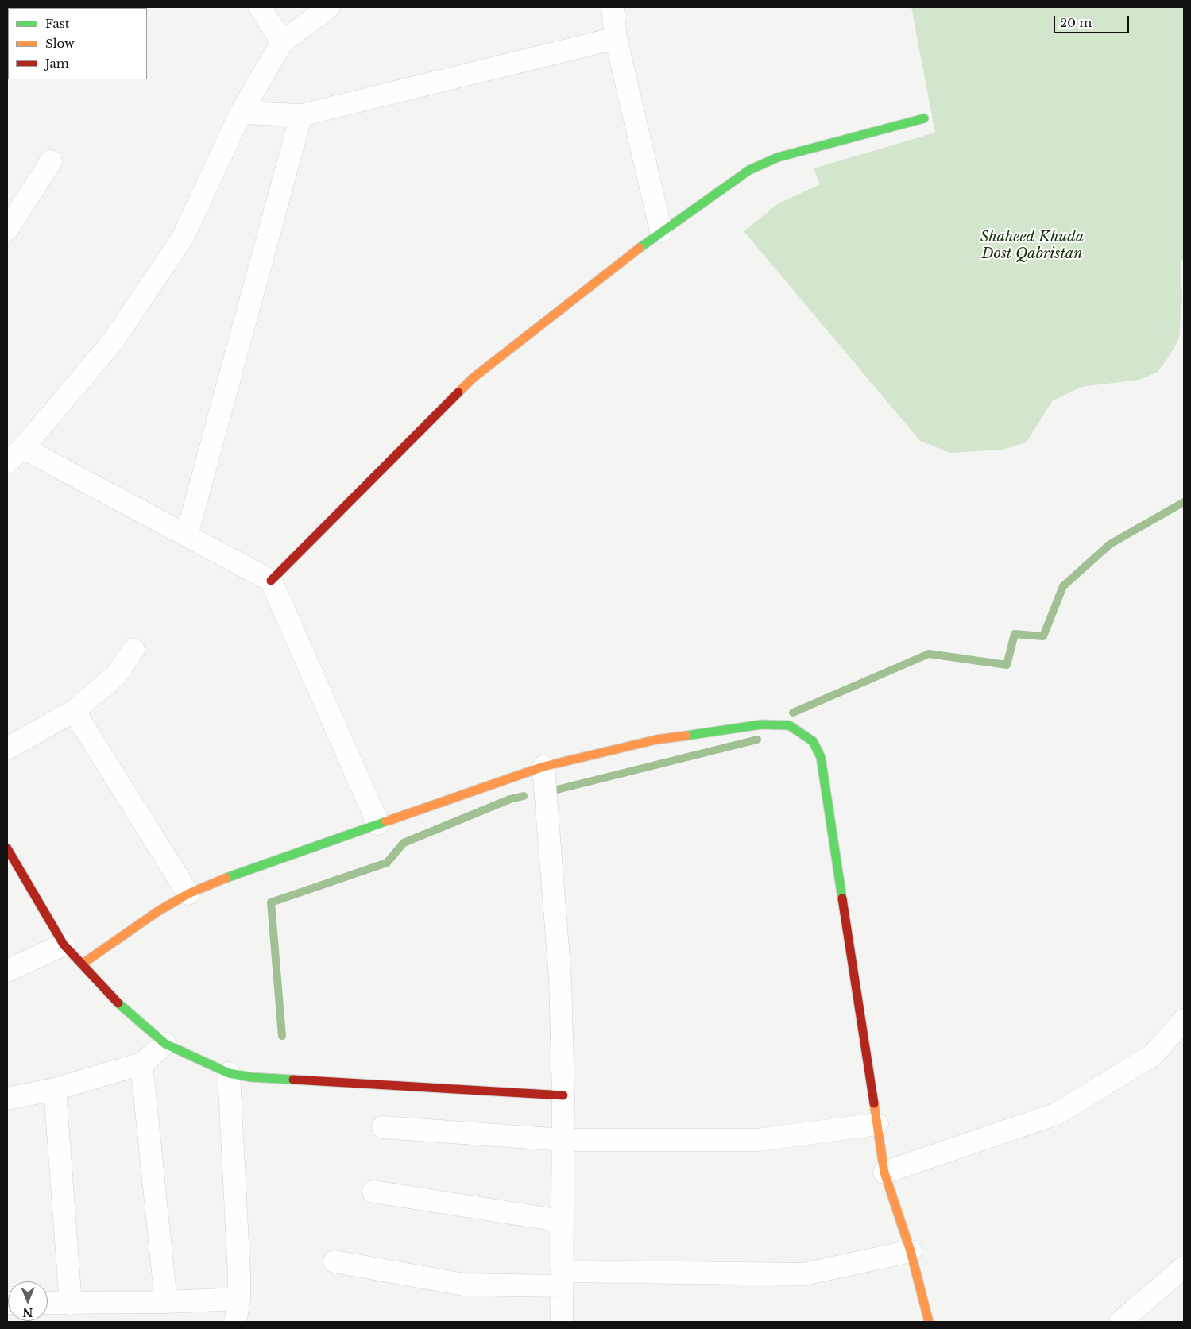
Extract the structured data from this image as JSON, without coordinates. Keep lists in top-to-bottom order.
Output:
{
  "parks": ["Shaheed Khuda Dost Qabristan"],
  "legend": ["Fast", "Slow", "Jam"],
  "scale_bar": "20 m",
  "north": "bottom"
}
